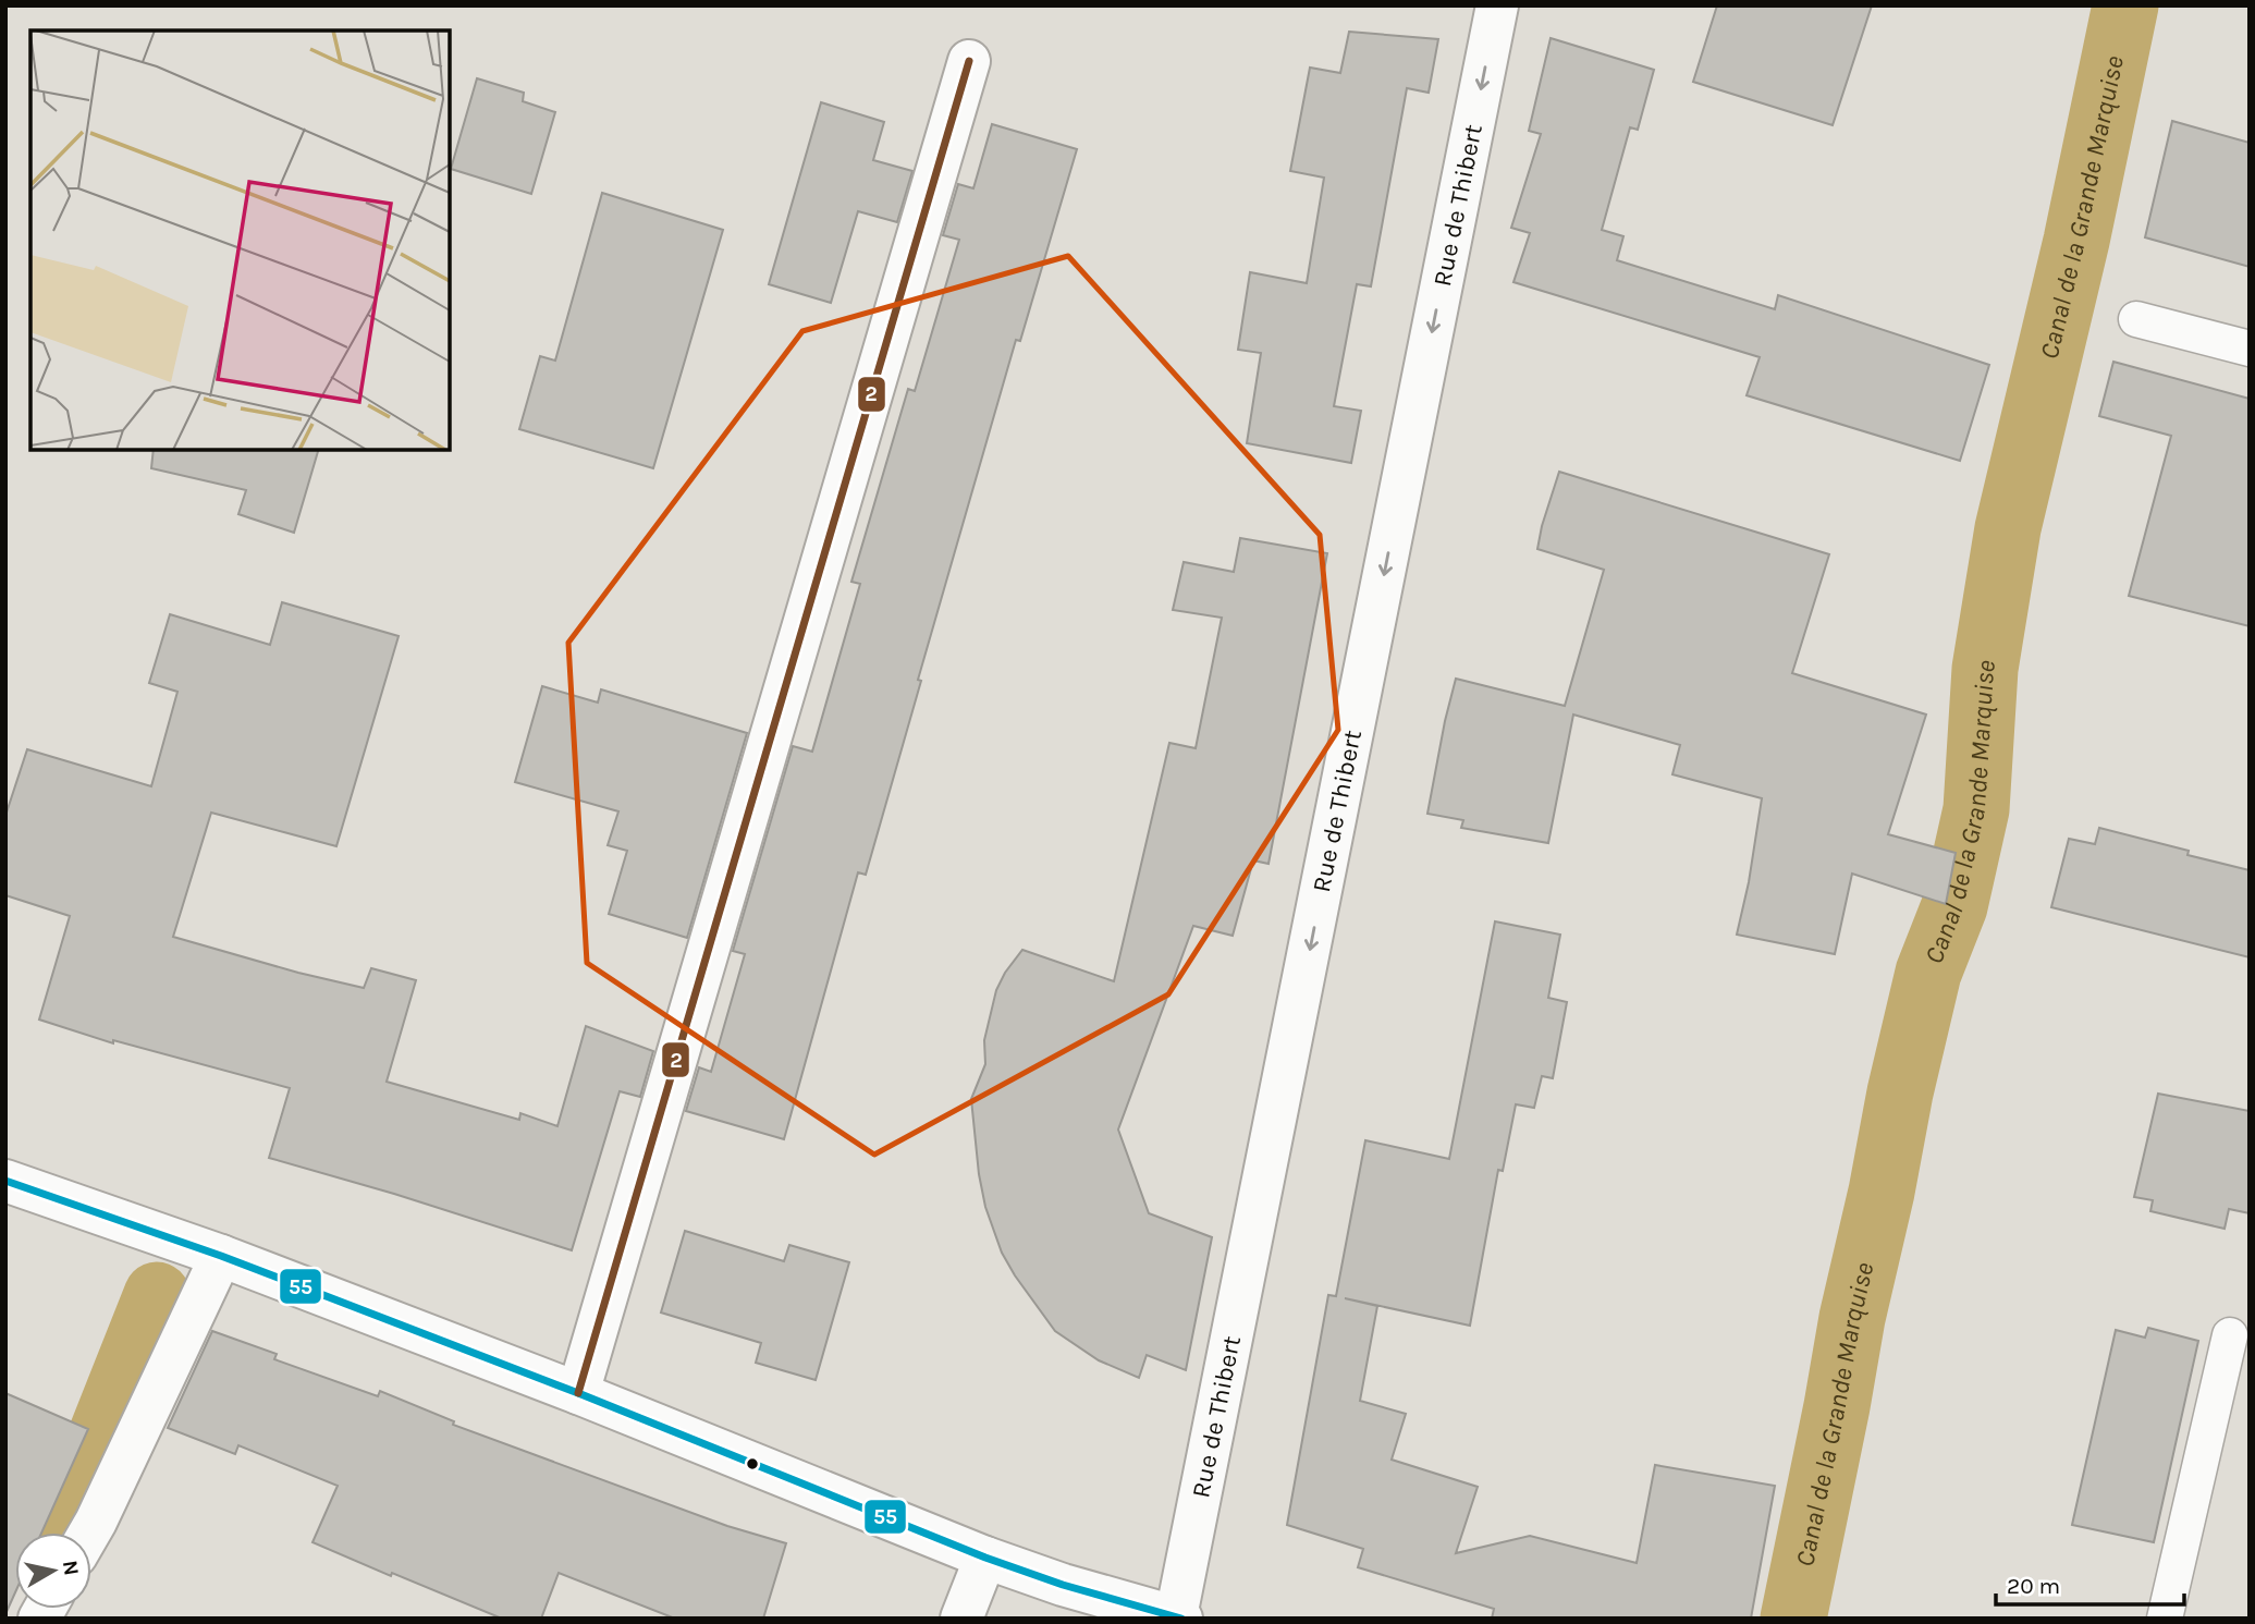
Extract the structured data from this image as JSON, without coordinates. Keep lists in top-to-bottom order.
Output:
{
  "streets": {
    "street": ["Rue de Thibert"]
  },
  "one_way": ["Rue de Thibert"],
  "water": ["Canal de la Grande Marquise"],
  "lines": ["transit line 2", "transit line 55"],
  "scale_bar": "20 m",
  "north": "right"
}
